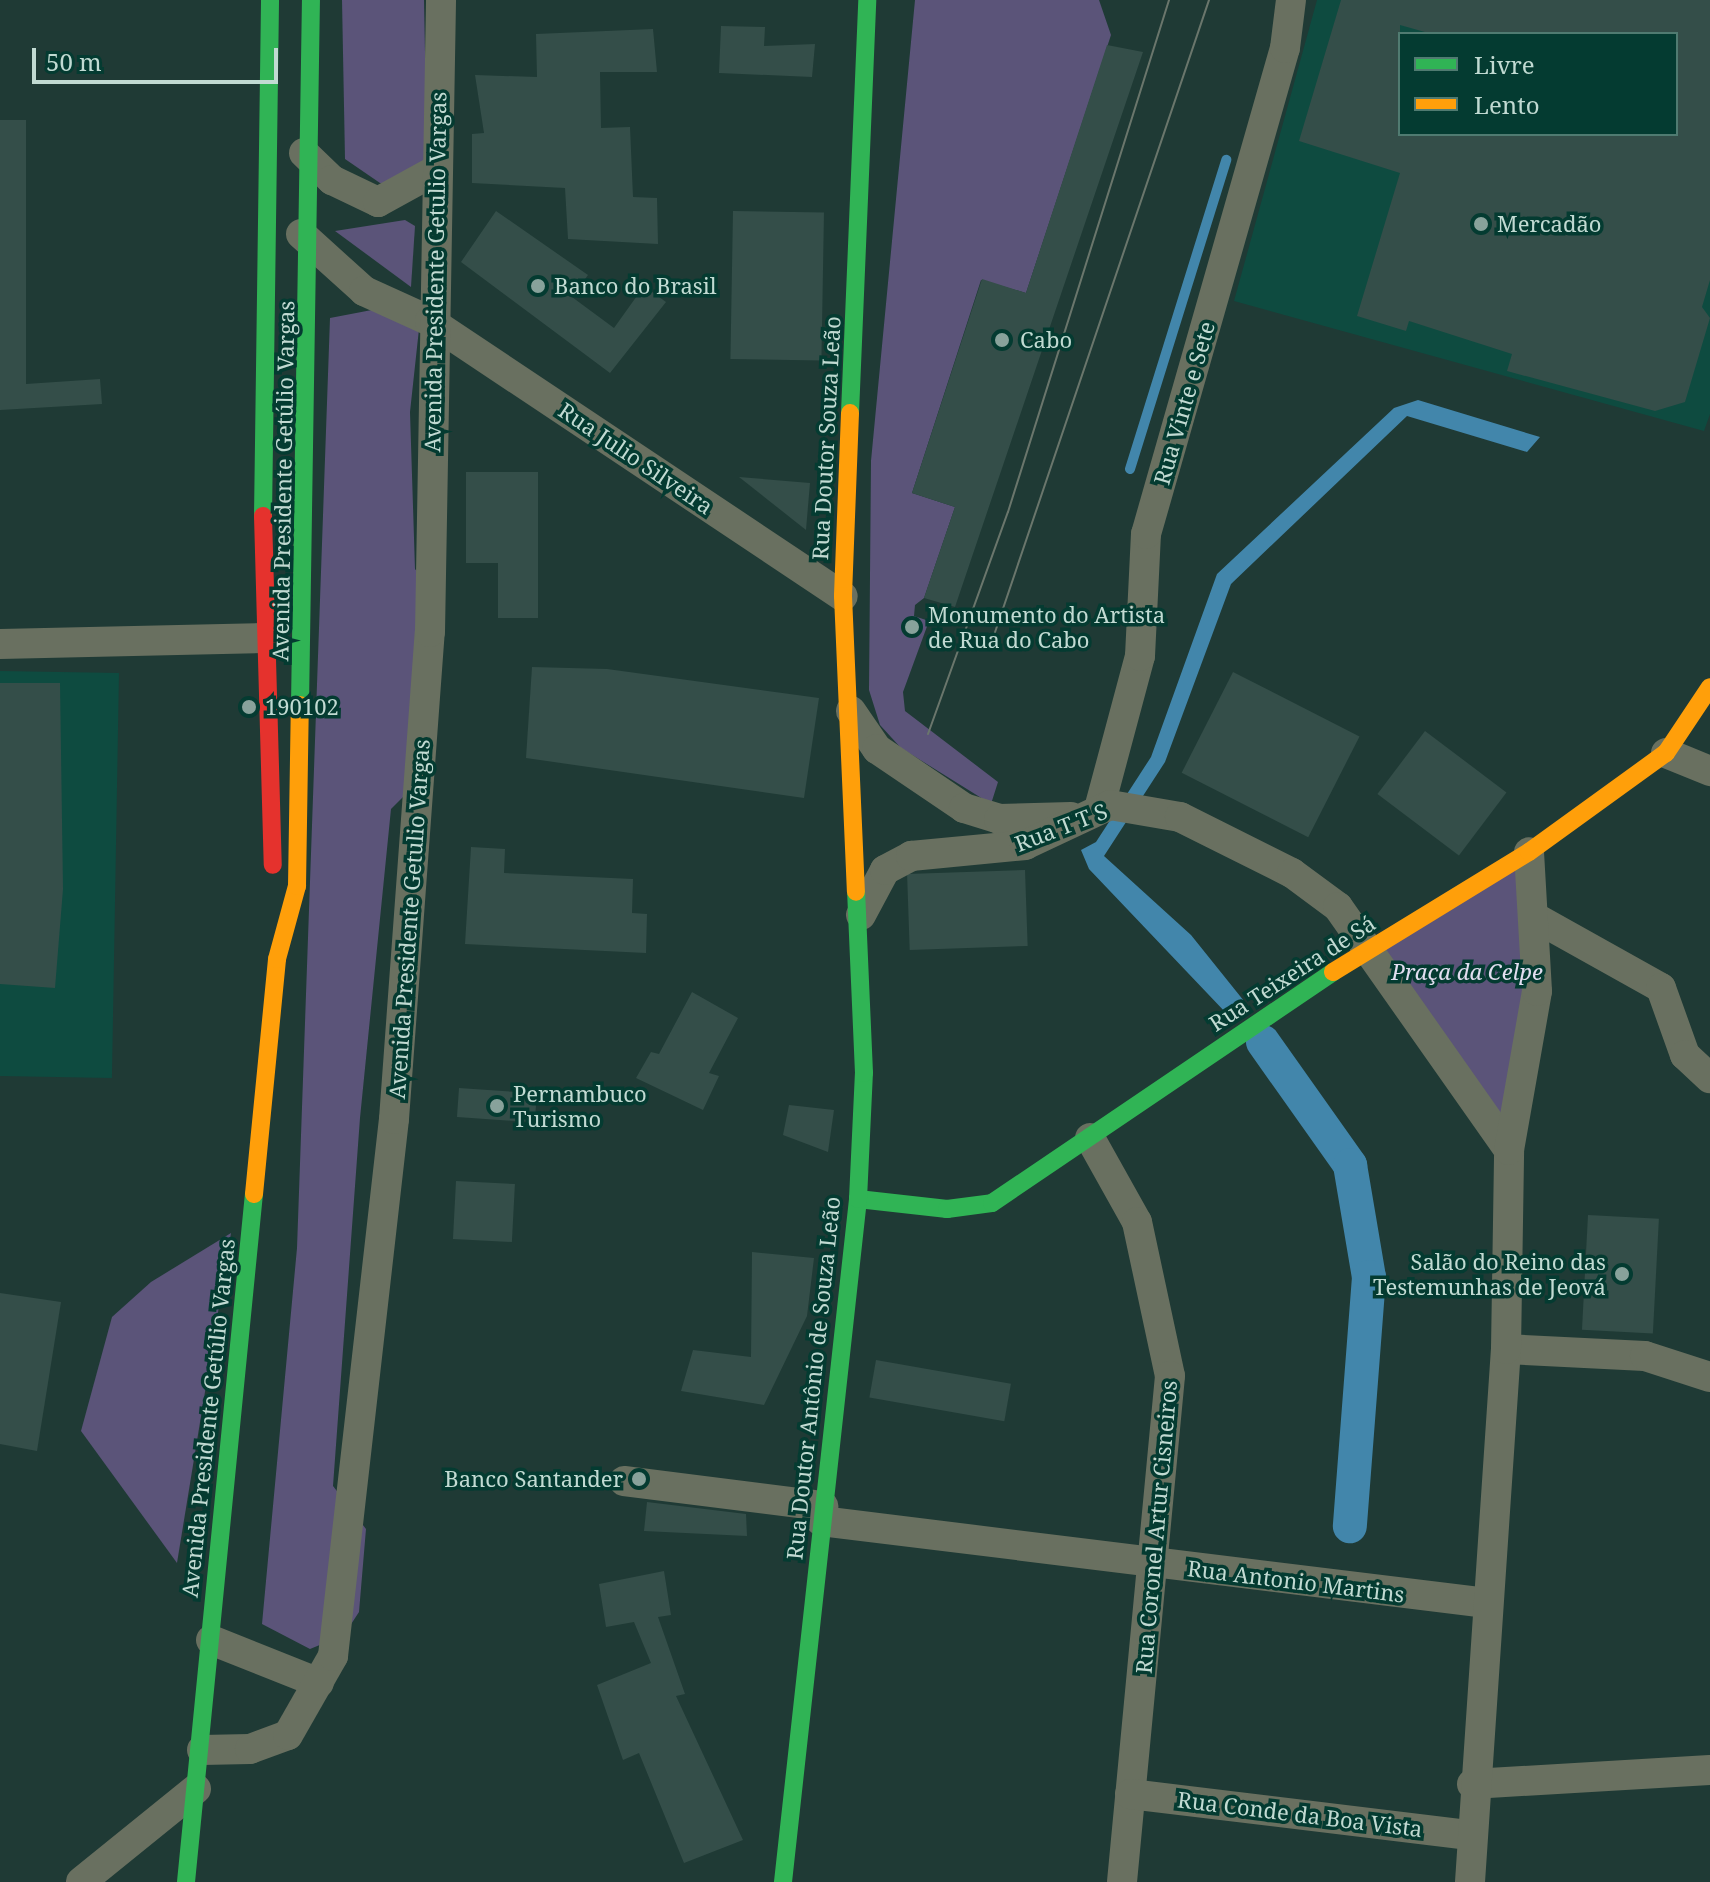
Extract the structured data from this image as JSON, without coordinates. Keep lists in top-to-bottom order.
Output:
{
  "streets": {
    "street": [
      "Avenida Presidente Getulio Vargas",
      "Rua Vinte e Sete",
      "Rua Doutor Souza Leão",
      "Rua Julio Silveira",
      "Avenida Presidente Getúlio Vargas",
      "Rua T T S",
      "Rua Teixeira de Sá",
      "Rua Doutor Antônio de Souza Leão",
      "Rua Coronel Artur Cisneiros",
      "Rua Antonio Martins",
      "Rua Conde da Boa Vista"
    ]
  },
  "crossings": [
    ["Avenida Presidente Getulio Vargas", "Rua Julio Silveira"],
    ["Avenida Presidente Getulio Vargas", "Avenida Presidente Getúlio Vargas"],
    ["Rua Vinte e Sete", "Rua T T S"],
    ["Rua Doutor Souza Leão", "Rua Julio Silveira"],
    ["Rua Doutor Souza Leão", "Rua Doutor Antônio de Souza Leão"],
    ["Rua Julio Silveira", "Avenida Presidente Getúlio Vargas"],
    ["Rua T T S", "Rua Teixeira de Sá"],
    ["Rua T T S", "Rua Doutor Antônio de Souza Leão"],
    ["Rua Teixeira de Sá", "Rua Doutor Antônio de Souza Leão"],
    ["Rua Teixeira de Sá", "Rua Coronel Artur Cisneiros"],
    ["Rua Doutor Antônio de Souza Leão", "Rua Antonio Martins"],
    ["Rua Coronel Artur Cisneiros", "Rua Antonio Martins"],
    ["Rua Coronel Artur Cisneiros", "Rua Conde da Boa Vista"]
  ],
  "parks": ["Praça da Celpe"],
  "places": [
    "Mercadão",
    "Banco do Brasil",
    "Cabo",
    "Monumento do Artista de Rua do Cabo",
    "190102",
    "Pernambuco Turismo",
    "Salão do Reino das Testemunhas de Jeová",
    "Banco Santander"
  ],
  "legend": ["Livre", "Lento"],
  "scale_bar": "50 m"
}
